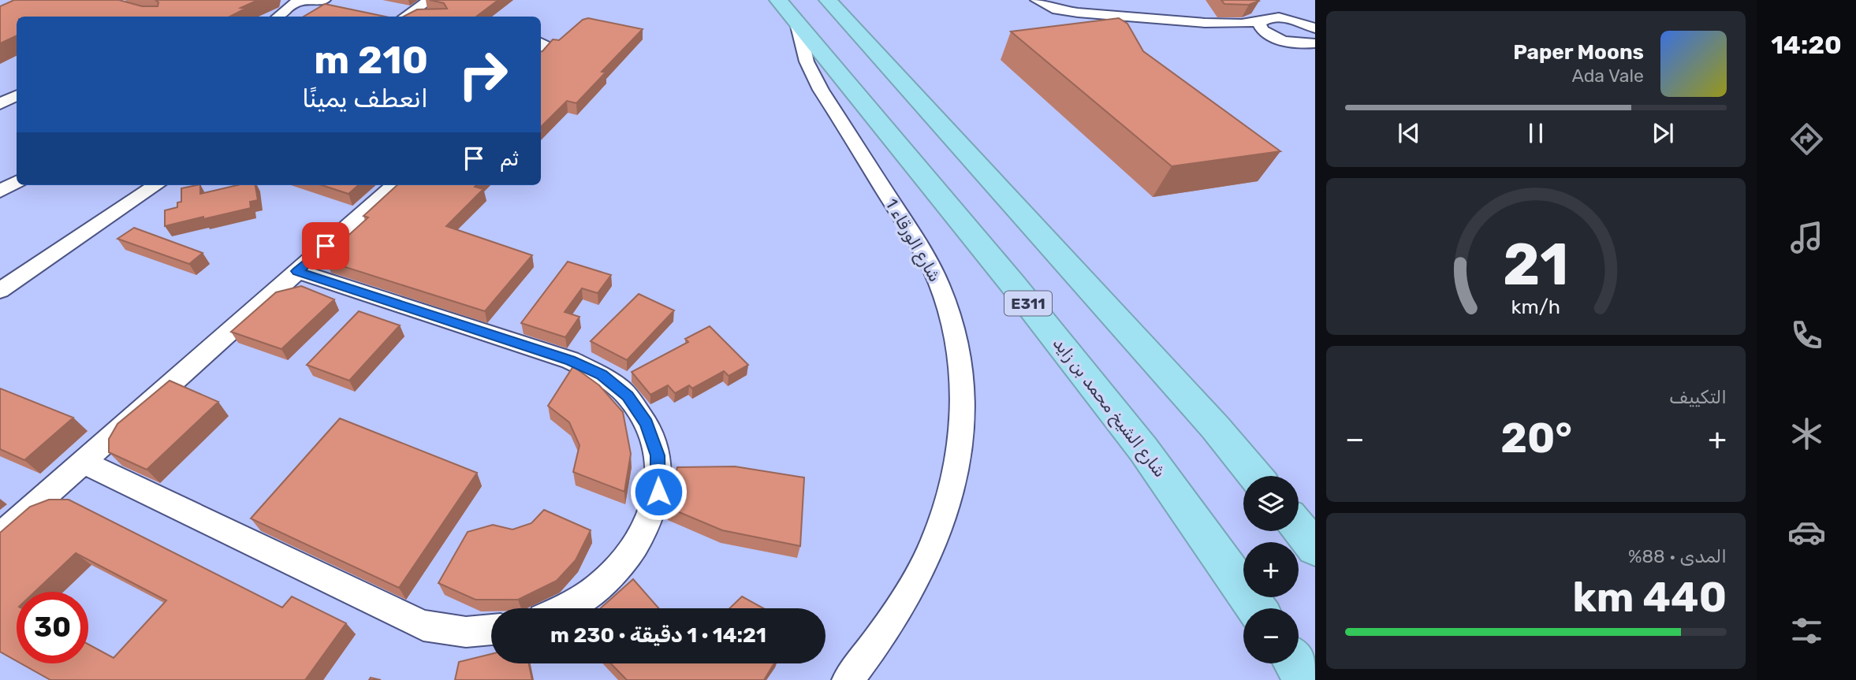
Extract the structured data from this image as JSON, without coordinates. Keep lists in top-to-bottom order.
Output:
{
  "streets": {
    "highway": ["E311", "شارع الشيخ محمد بن زايد"],
    "street": ["شارع الورقاء 1"]
  },
  "crossings": [
    ["شارع الورقاء 1", "شارع الشيخ محمد بن زايد"]
  ],
  "page": {
    "tabs": "14:20",
    "turn": ["210 m", "انعطف يمينًا"],
    "song": ["Paper Moons", "Ada Vale"],
    "then": "ثم",
    "tile": [
      "التكييف",
      ["المدى · 88%", "440 km"]
    ],
    "heat": ["−", "20°", "+"],
    "map_buttons": ["+", "−"],
    "limit": "30",
    "trip": "14:21 · 1 دقيقة · 230 m",
    "gauge": ["21", "km/h"]
  }
}
